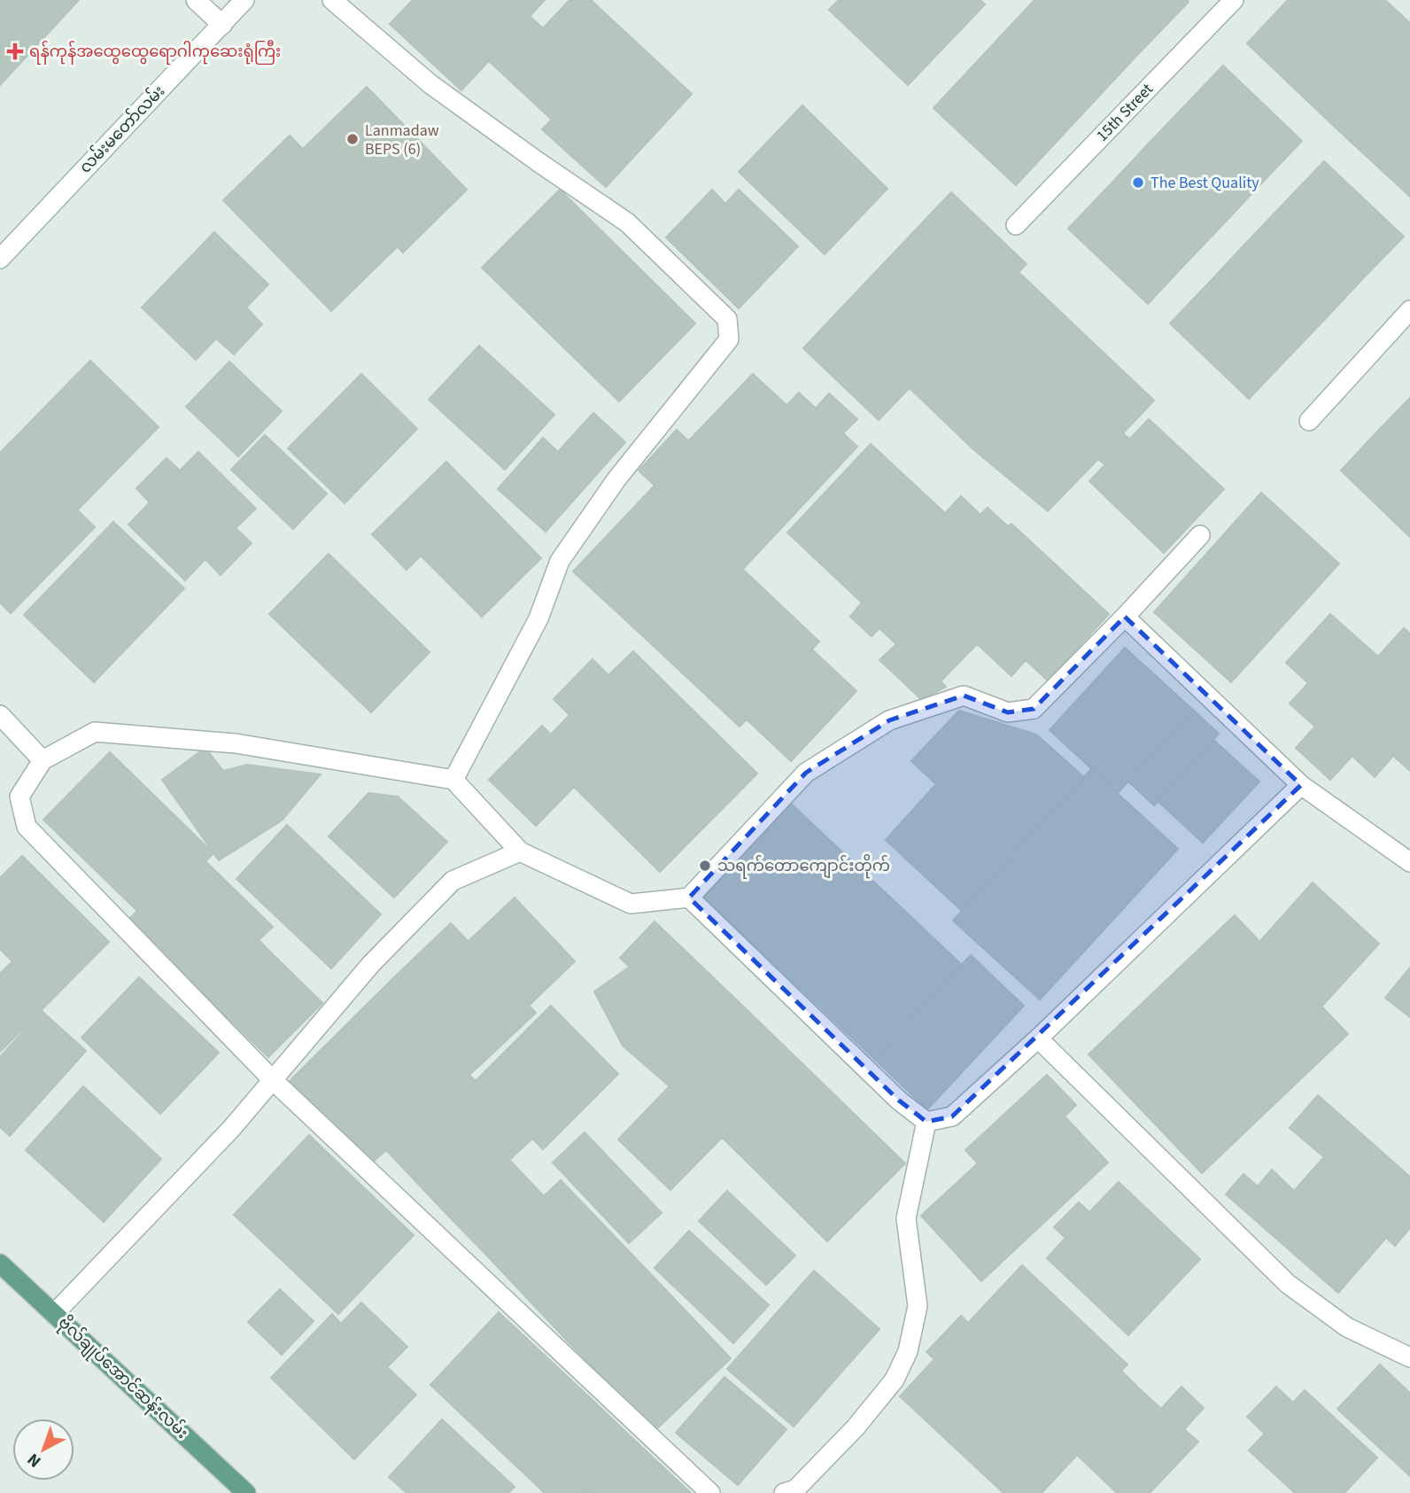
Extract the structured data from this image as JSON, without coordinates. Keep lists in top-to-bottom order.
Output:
{
  "streets": {
    "main road": ["ဗိုလ်ချုပ်အောင်ဆန်းလမ်း"],
    "street": ["15th Street", "လမ်းမတော်လမ်း"]
  },
  "places": {
    "health": ["ရန်ကုန်အထွေထွေရောဂါကုဆေးရုံကြီး"],
    "other": ["Lanmadaw BEPS (6)", "The Best Quality", "သရက်တောကျောင်းတိုက်"]
  },
  "north": "bottom left"
}
